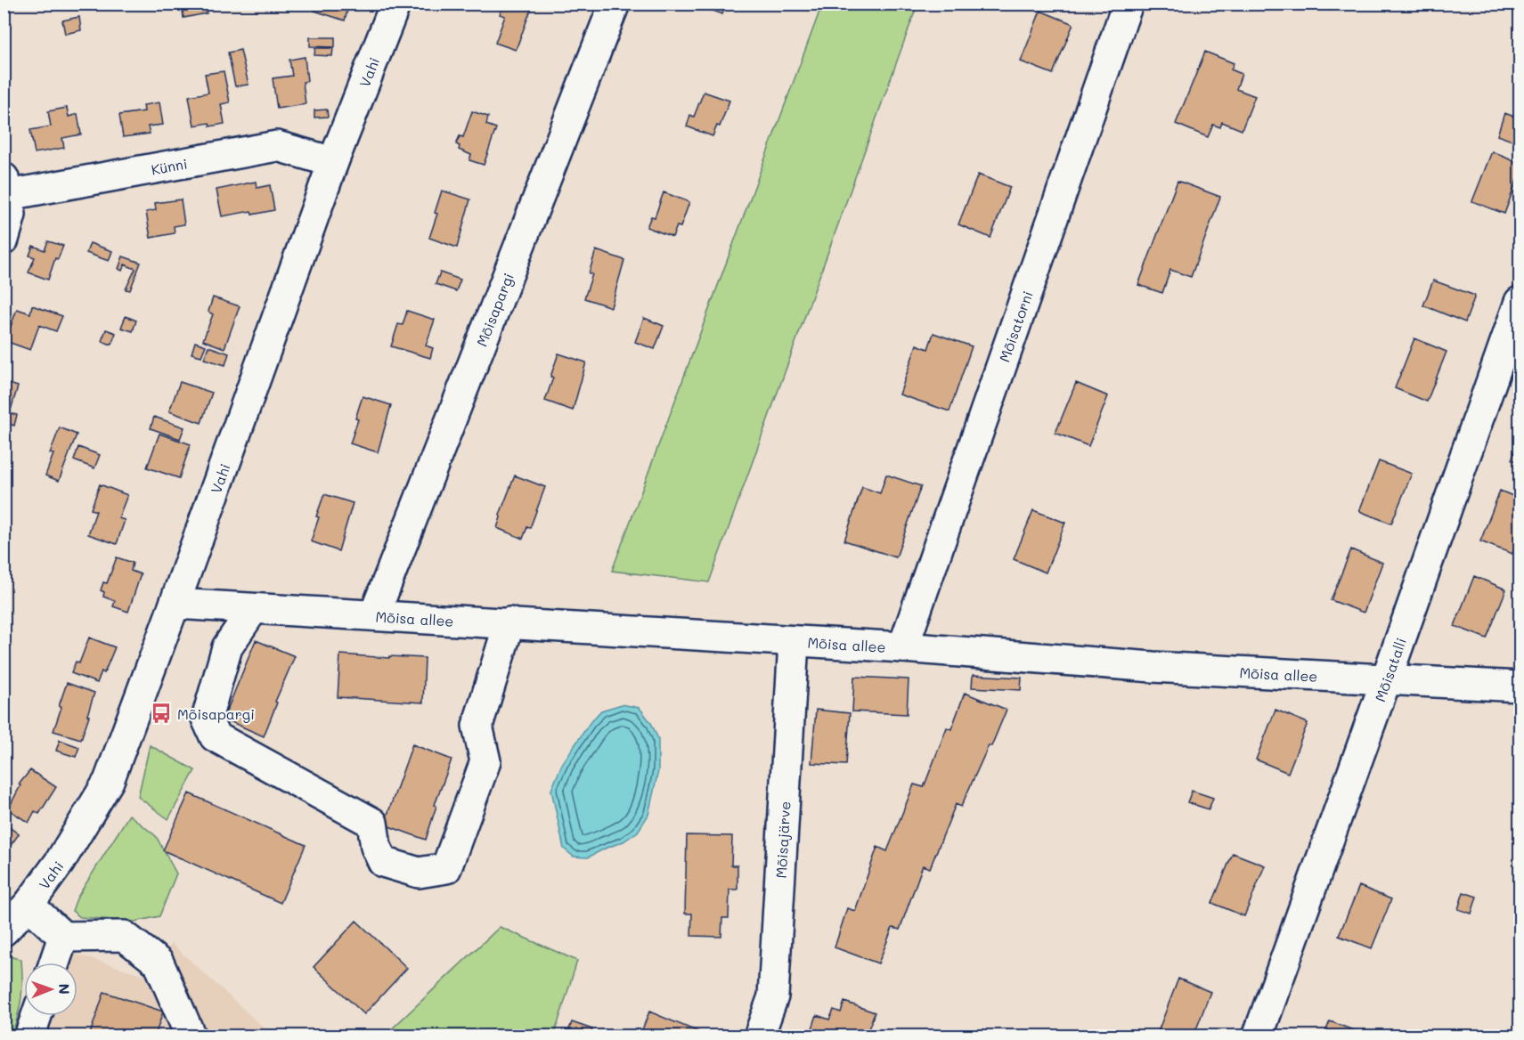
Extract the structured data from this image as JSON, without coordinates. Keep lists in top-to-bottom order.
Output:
{
  "streets": {
    "street": [
      "Vahi",
      "Künni",
      "Mõisapargi",
      "Mõisatorni",
      "Mõisa allee",
      "Mõisatalli",
      "Mõisajärve"
    ]
  },
  "crossings": [
    ["Vahi", "Künni"],
    ["Vahi", "Mõisa allee"],
    ["Mõisapargi", "Mõisa allee"],
    ["Mõisatorni", "Mõisa allee"],
    ["Mõisa allee", "Mõisatalli"],
    ["Mõisa allee", "Mõisajärve"]
  ],
  "places": {
    "bus stop": ["Mõisapargi"]
  },
  "north": "right"
}
